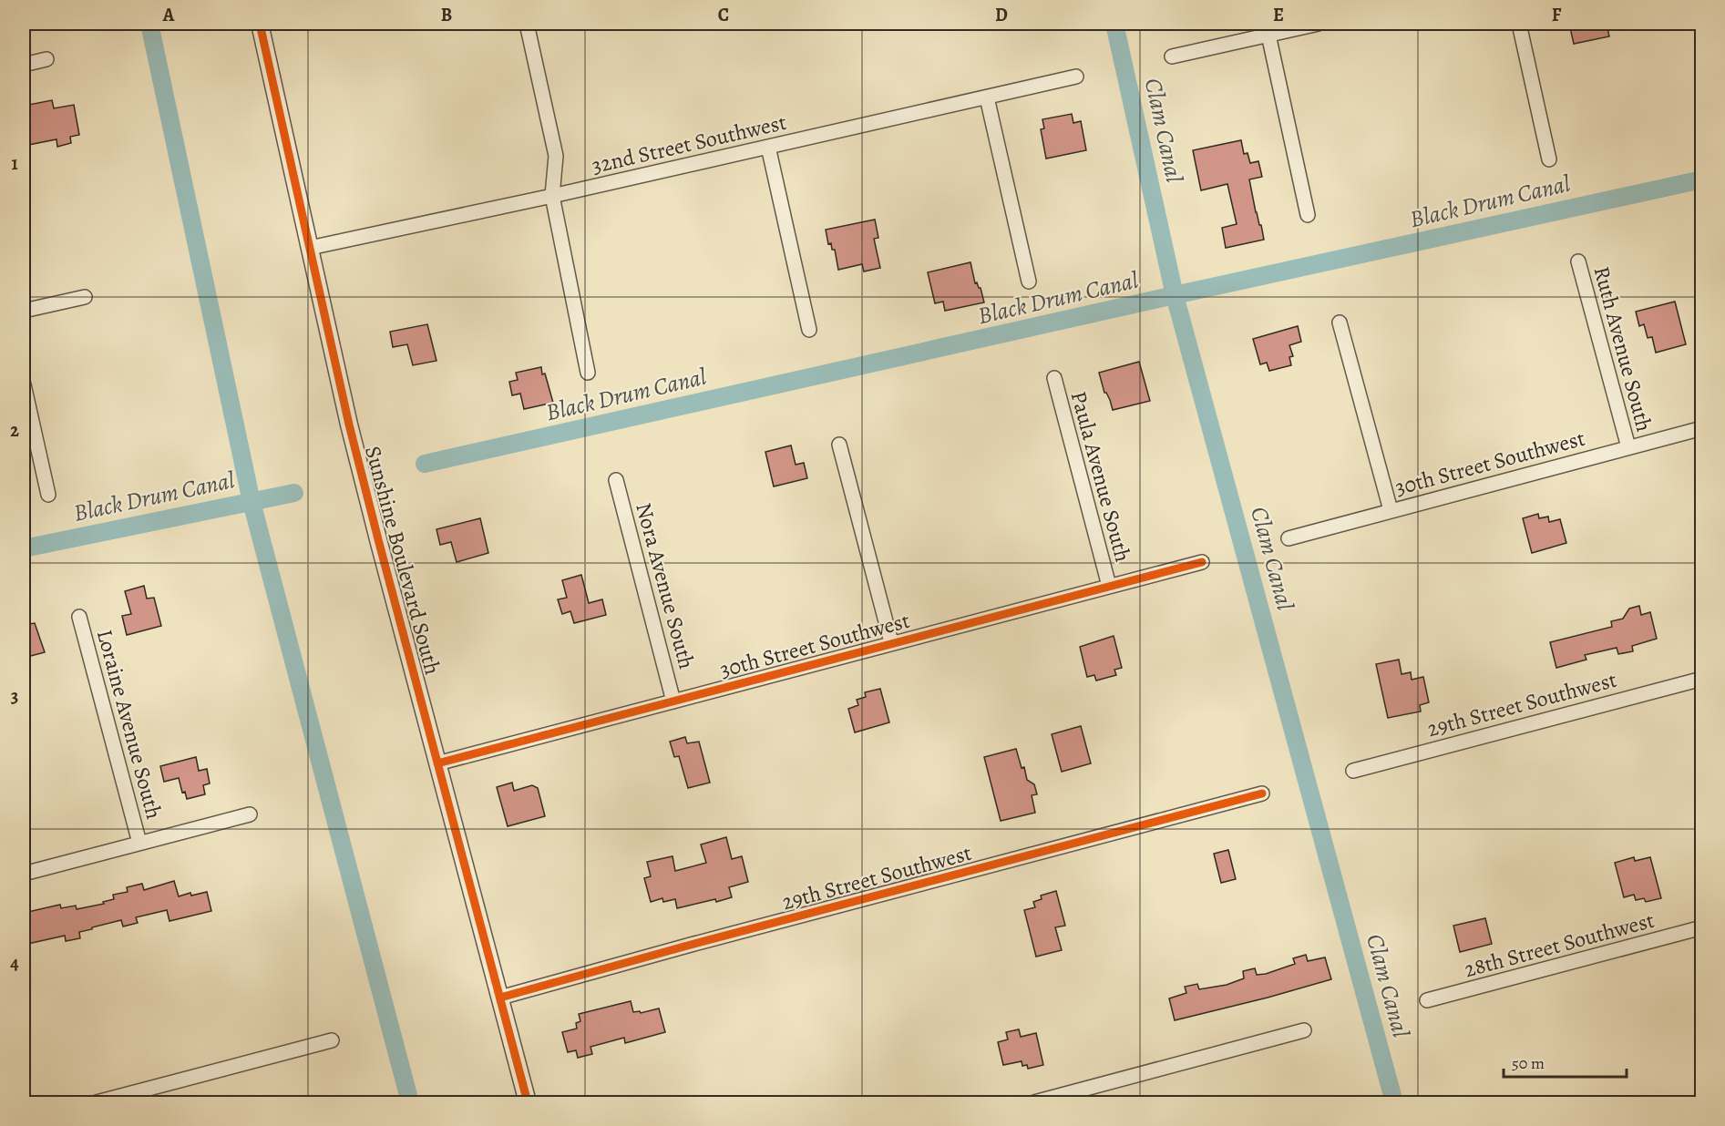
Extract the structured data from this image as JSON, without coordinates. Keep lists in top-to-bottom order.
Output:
{
  "streets": {
    "street": [
      "32nd Street Southwest",
      "Ruth Avenue South",
      "30th Street Southwest",
      "Paula Avenue South",
      "Sunshine Boulevard South",
      "Nora Avenue South",
      "29th Street Southwest",
      "Loraine Avenue South",
      "28th Street Southwest"
    ]
  },
  "crossings": [
    ["32nd Street Southwest", "Sunshine Boulevard South"],
    ["Ruth Avenue South", "30th Street Southwest"],
    ["30th Street Southwest", "Paula Avenue South"],
    ["30th Street Southwest", "Sunshine Boulevard South"],
    ["30th Street Southwest", "Nora Avenue South"],
    ["Sunshine Boulevard South", "29th Street Southwest"]
  ],
  "water": ["Clam Canal", "Black Drum Canal"],
  "scale_bar": "50 m",
  "grid": {
    "columns": [
      "A",
      "B",
      "C",
      "D",
      "E",
      "F"
    ],
    "rows": [
      "1",
      "2",
      "3",
      "4"
    ]
  }
}
